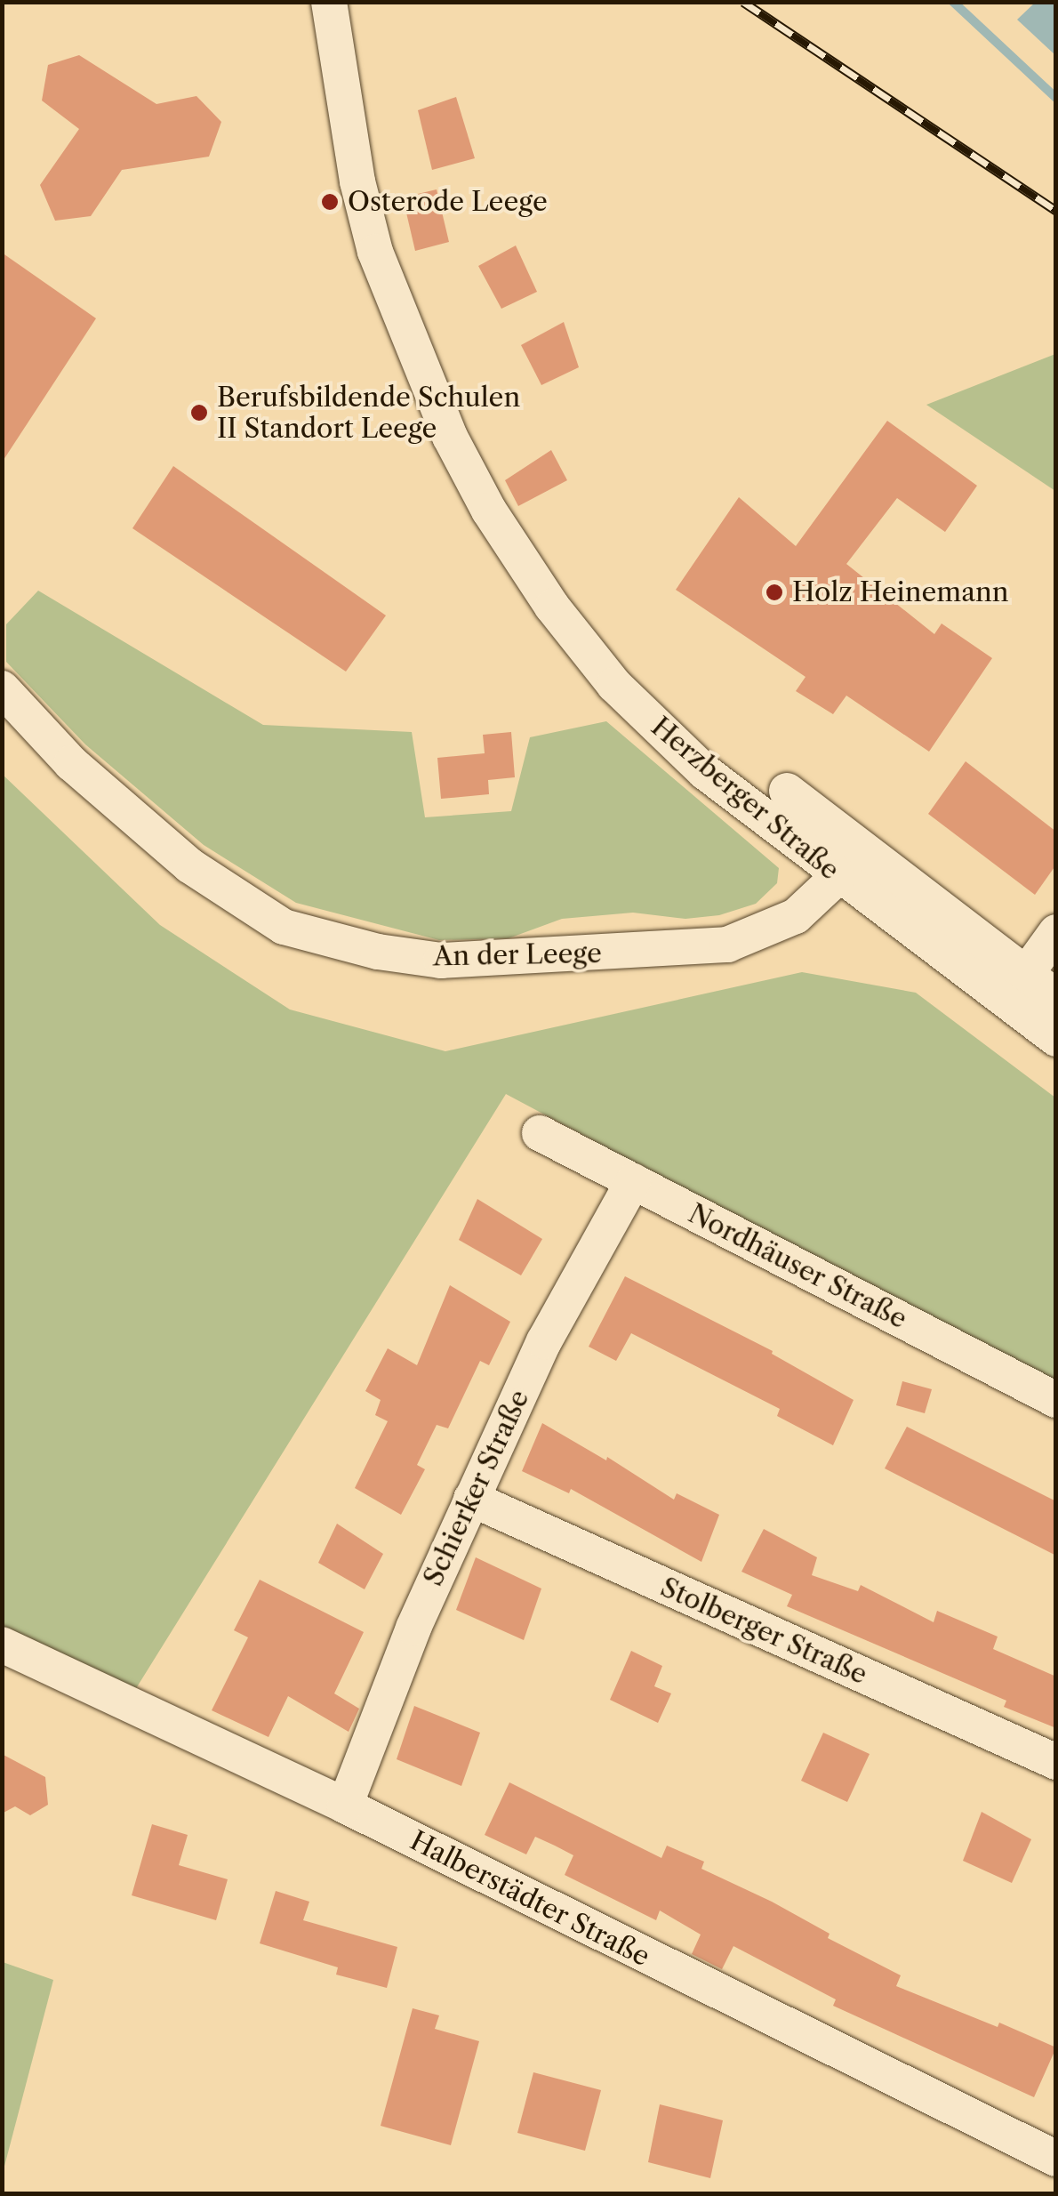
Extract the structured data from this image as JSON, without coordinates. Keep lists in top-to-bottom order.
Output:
{
  "streets": {
    "street": [
      "Herzberger Straße",
      "An der Leege",
      "Nordhäuser Straße",
      "Schierker Straße",
      "Stolberger Straße",
      "Halberstädter Straße"
    ]
  },
  "crossings": [
    ["Herzberger Straße", "An der Leege"],
    ["Nordhäuser Straße", "Schierker Straße"],
    ["Schierker Straße", "Stolberger Straße"],
    ["Schierker Straße", "Halberstädter Straße"]
  ],
  "places": ["Osterode Leege", "Berufsbildende Schulen II Standort Leege", "Holz Heinemann"]
}
